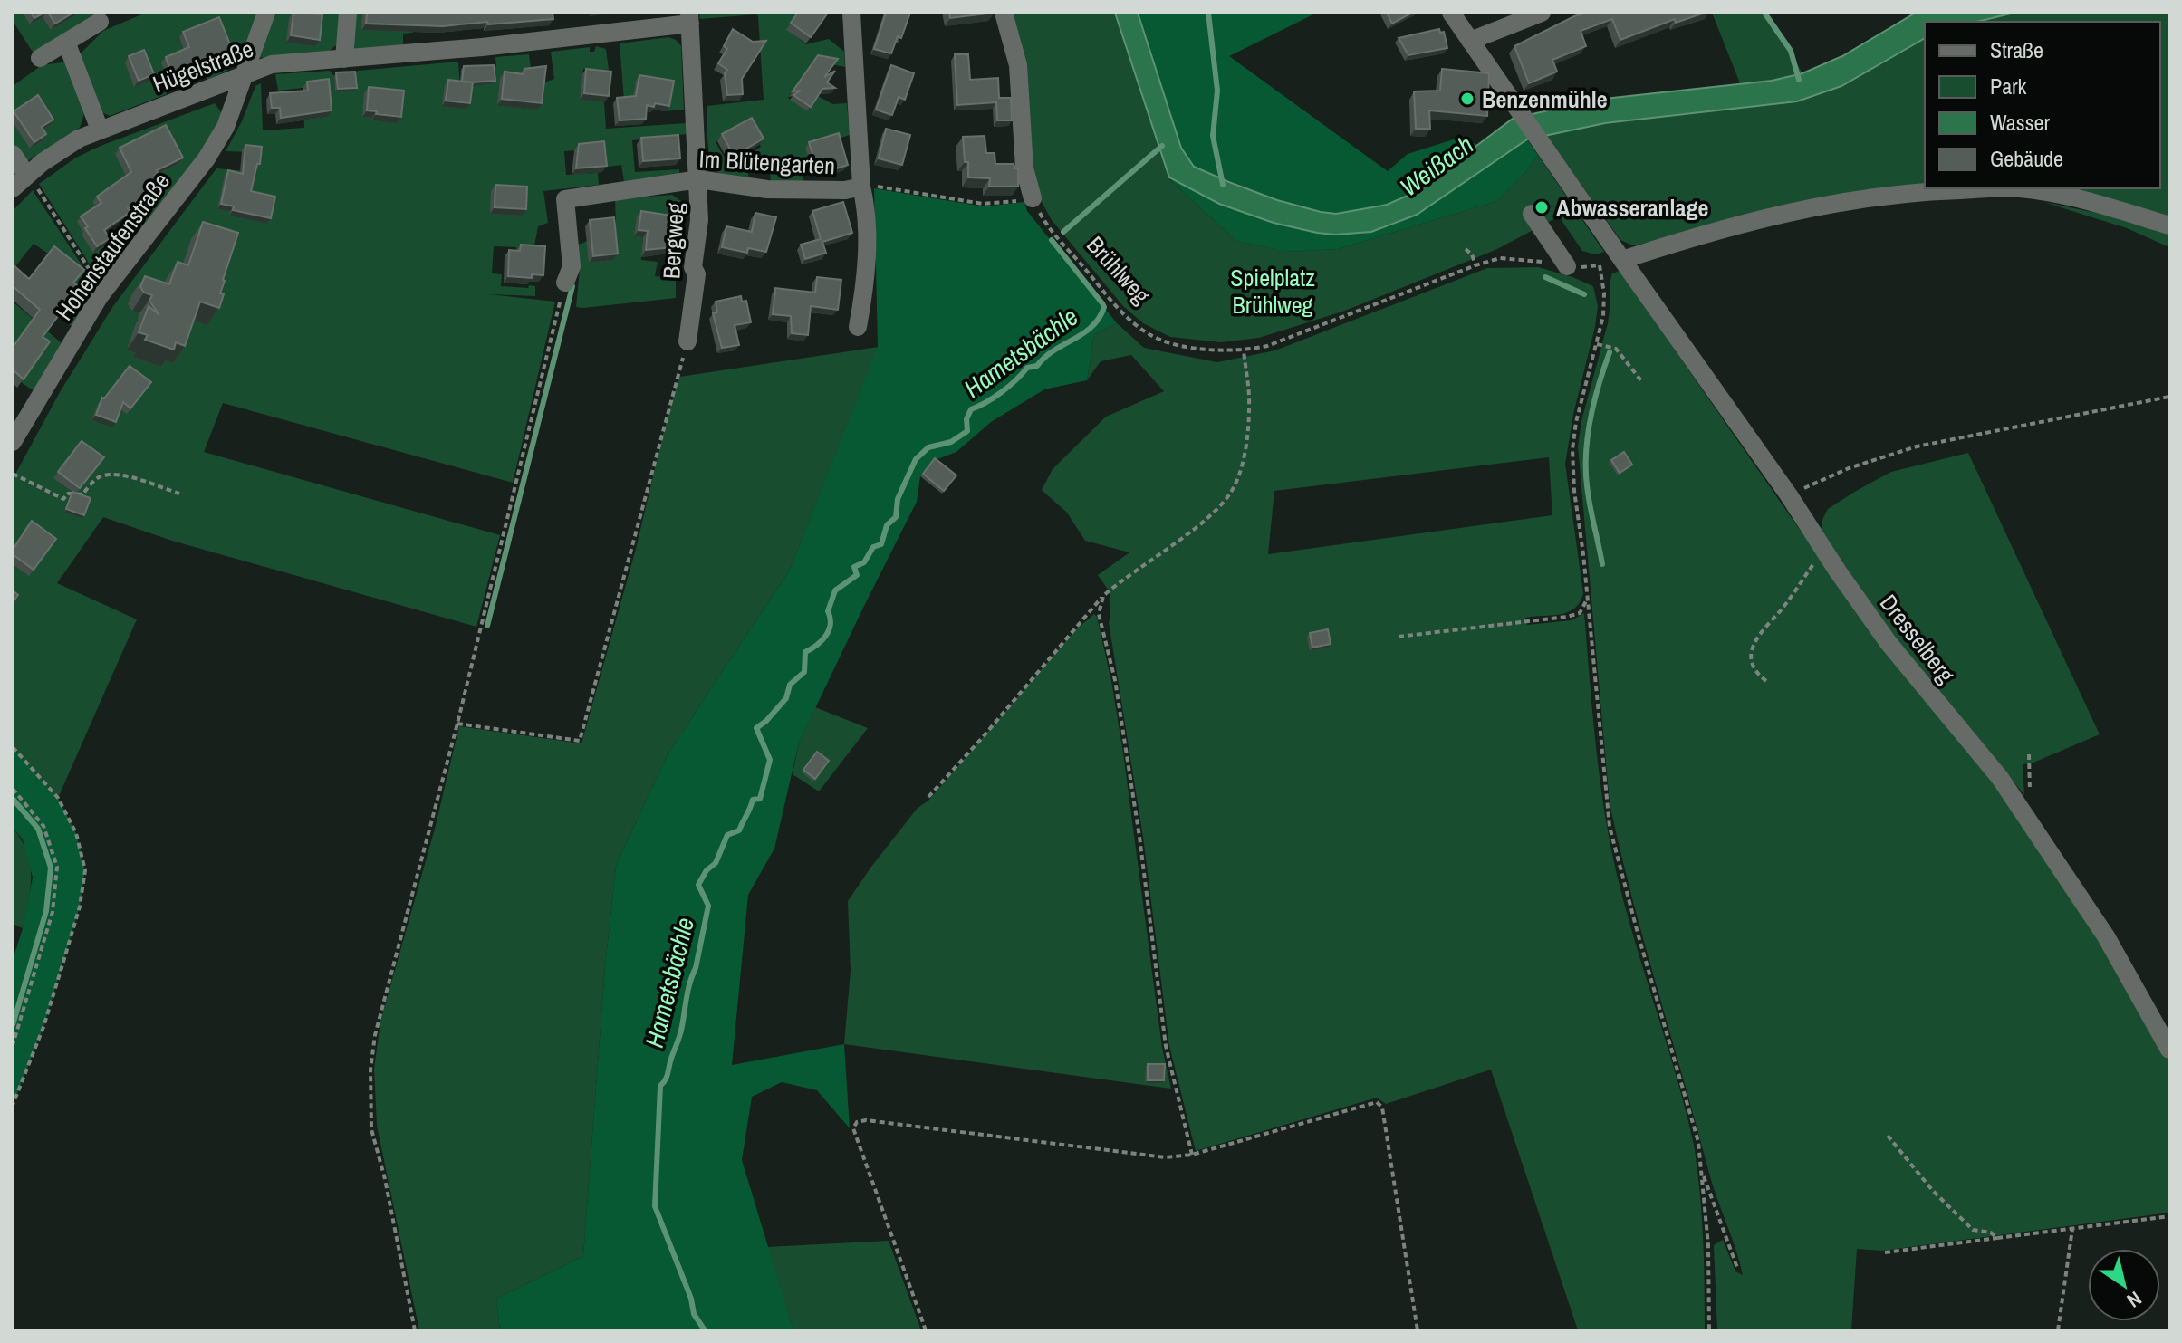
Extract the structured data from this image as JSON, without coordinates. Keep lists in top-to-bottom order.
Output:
{
  "streets": {
    "street": [
      "Hügelstraße",
      "Im Blütengarten",
      "Bergweg",
      "Hohenstaufenstraße",
      "Dresselberg"
    ],
    "path": ["Brühlweg"]
  },
  "crossings": [
    ["Hügelstraße", "Bergweg"],
    ["Hügelstraße", "Hohenstaufenstraße"],
    ["Im Blütengarten", "Bergweg"],
    ["Brühlweg", "Dresselberg"]
  ],
  "water": ["Weißach", "Hametsbächle"],
  "parks": ["Spielplatz Brühlweg"],
  "places": ["Benzenmühle", "Abwasseranlage"],
  "legend": [
    "Straße",
    "Park",
    "Wasser",
    "Gebäude"
  ],
  "north": "bottom right"
}
